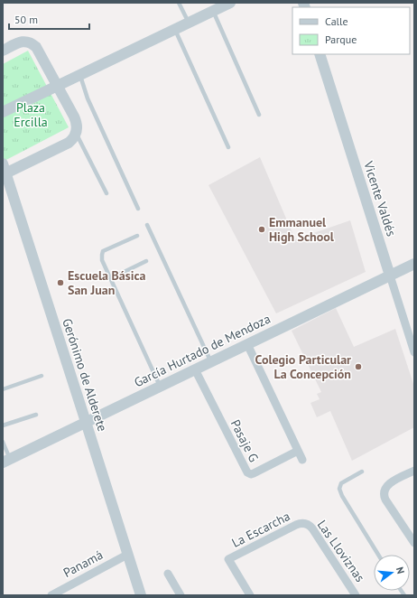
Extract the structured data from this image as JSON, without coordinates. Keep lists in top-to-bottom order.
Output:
{
  "streets": {
    "street": [
      "Vicente Valdés",
      "García Hurtado de Mendoza",
      "Gerónimo de Alderete",
      "Pasaje G",
      "La Escarcha",
      "Las Lloviznas",
      "Panamá"
    ]
  },
  "crossings": [
    ["Vicente Valdés", "García Hurtado de Mendoza"],
    ["García Hurtado de Mendoza", "Gerónimo de Alderete"],
    ["García Hurtado de Mendoza", "Pasaje G"],
    ["Gerónimo de Alderete", "Panamá"],
    ["La Escarcha", "Las Lloviznas"]
  ],
  "parks": ["Plaza Ercilla"],
  "places": ["Emmanuel High School", "Escuela Básica San Juan", "Colegio Particular La Concepción"],
  "legend": ["Calle", "Parque"],
  "scale_bar": "50 m",
  "north": "right"
}
